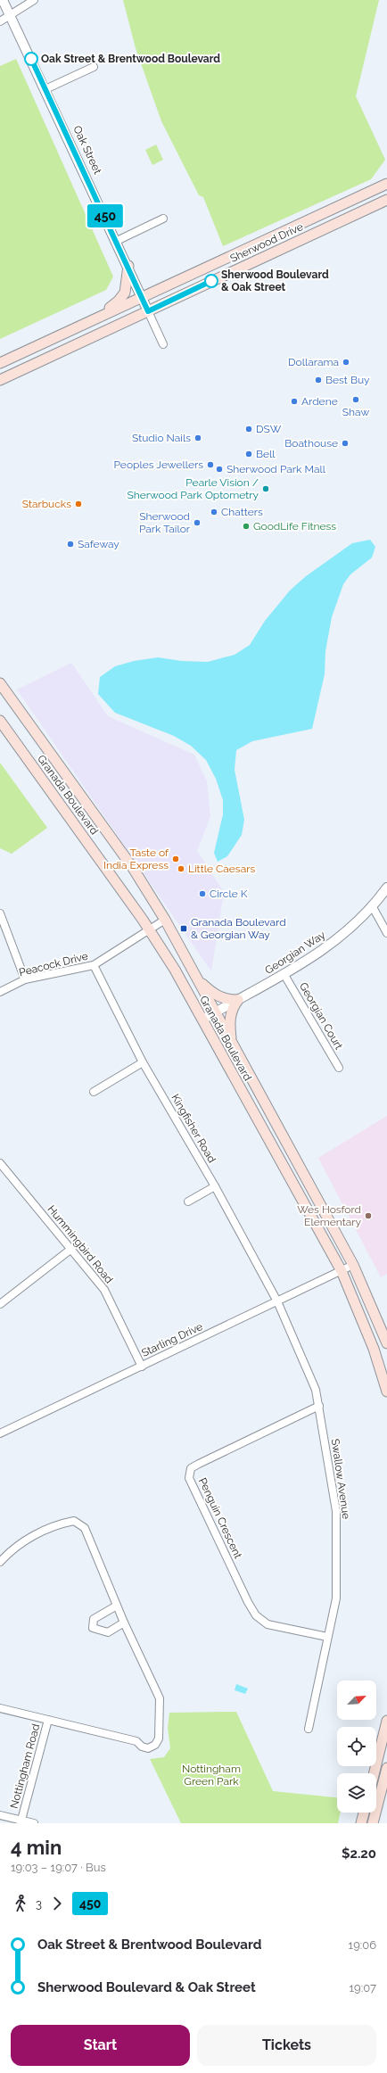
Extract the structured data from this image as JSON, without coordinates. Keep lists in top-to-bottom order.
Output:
{
  "streets": {
    "main road": ["Sherwood Drive", "Granada Boulevard"],
    "street": [
      "Oak Street",
      "Georgian Way",
      "Peacock Drive",
      "Georgian Court",
      "Kingfisher Road",
      "Hummingbird Road",
      "Starling Drive",
      "Swallow Avenue",
      "Penguin Crescent",
      "Nottingham Road"
    ]
  },
  "crossings": [
    ["Oak Street", "Sherwood Drive"],
    ["Granada Boulevard", "Georgian Way"],
    ["Granada Boulevard", "Peacock Drive"],
    ["Granada Boulevard", "Starling Drive"],
    ["Georgian Way", "Georgian Court"],
    ["Peacock Drive", "Kingfisher Road"],
    ["Kingfisher Road", "Starling Drive"],
    ["Kingfisher Road", "Swallow Avenue"],
    ["Hummingbird Road", "Starling Drive"],
    ["Starling Drive", "Swallow Avenue"],
    ["Swallow Avenue", "Penguin Crescent"]
  ],
  "parks": ["Nottingham Green Park"],
  "places": {
    "other": [
      "Oak Street & Brentwood Boulevard",
      "Sherwood Boulevard & Oak Street",
      "Dollarama",
      "Best Buy",
      "Shaw",
      "Ardene",
      "DSW",
      "Studio Nails",
      "Boathouse",
      "Bell",
      "Peoples Jewellers",
      "Sherwood Park Mall",
      "Pearle Vision / Sherwood Park Optometry",
      "Starbucks",
      "Chatters",
      "Sherwood Park Tailor",
      "GoodLife Fitness",
      "Safeway",
      "Taste of India Express",
      "Little Caesars",
      "Circle K",
      "Wes Hosford Elementary"
    ],
    "transit": ["Granada Boulevard & Georgian Way"]
  },
  "lines": ["bus line 450"],
  "north": "top right",
  "page": {
    "on_map": "450",
    "heading": ["4 min", "19:03 – 19:07 · Bus", "$2.20"],
    "legs": ["3", "450"],
    "list": [
      {
        "name": "Oak Street & Brentwood Boulevard",
        "value": "19:06"
      },
      {
        "name": "Sherwood Boulevard & Oak Street",
        "value": "19:07"
      }
    ],
    "buttons": ["Start", "Tickets"]
  }
}
